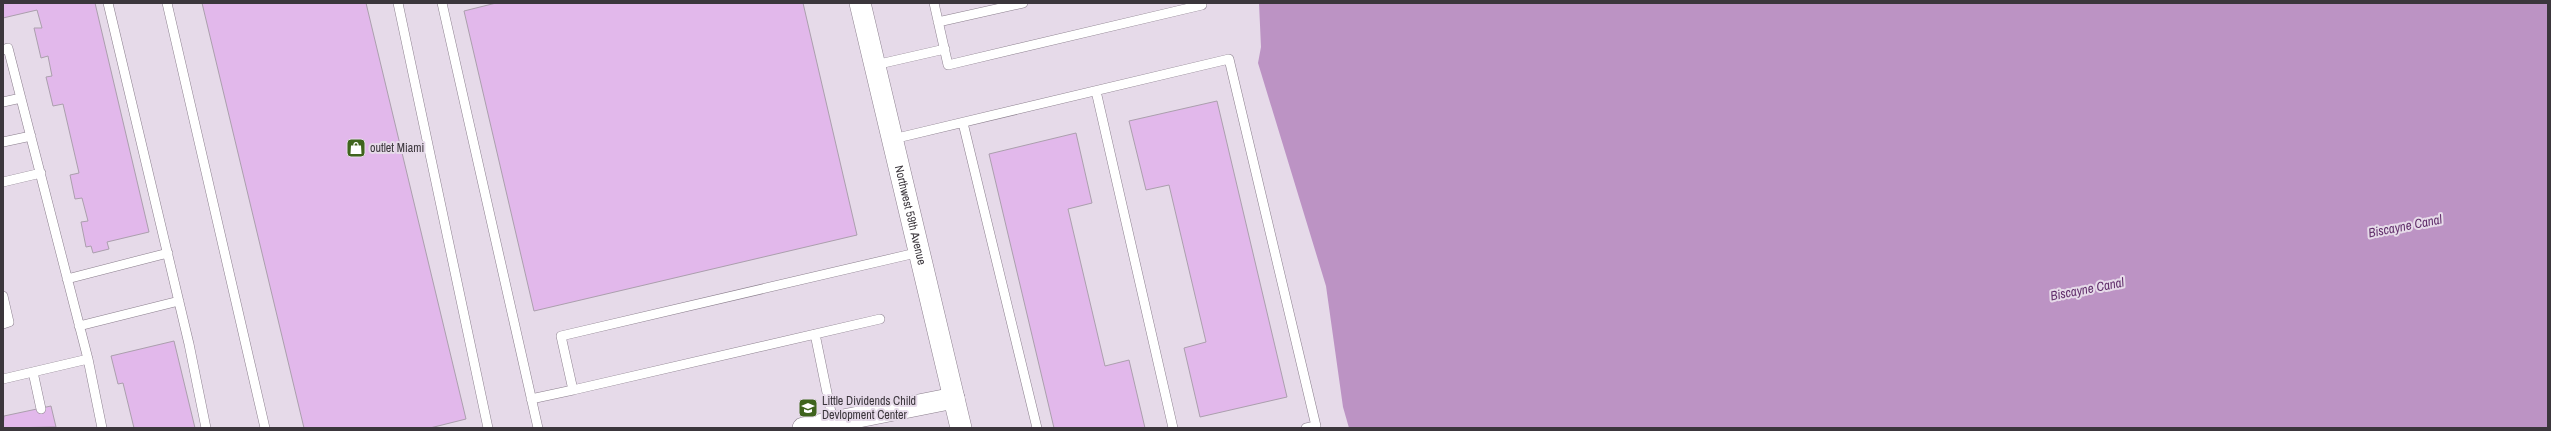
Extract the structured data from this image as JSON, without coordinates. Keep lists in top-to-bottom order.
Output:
{
  "streets": {
    "street": ["Northwest 59th Avenue"]
  },
  "water": ["Biscayne Canal"],
  "places": {
    "shop": ["outlet Miami"],
    "school or university": ["Little Dividends Child Devlopment Center"]
  }
}
